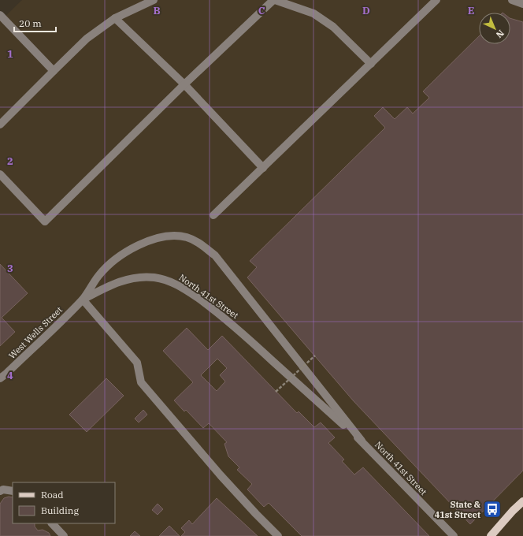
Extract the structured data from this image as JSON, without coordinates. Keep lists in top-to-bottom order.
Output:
{
  "streets": {
    "street": ["North 41st Street", "West Wells Street"]
  },
  "crossings": [
    ["North 41st Street", "West Wells Street"]
  ],
  "places": {
    "bus stop": ["State & 41st Street"]
  },
  "legend": ["Road", "Building"],
  "scale_bar": "20 m",
  "north": "bottom right",
  "grid": {
    "columns": [
      "B",
      "C",
      "D",
      "E"
    ],
    "rows": [
      "1",
      "2",
      "3",
      "4"
    ]
  }
}
